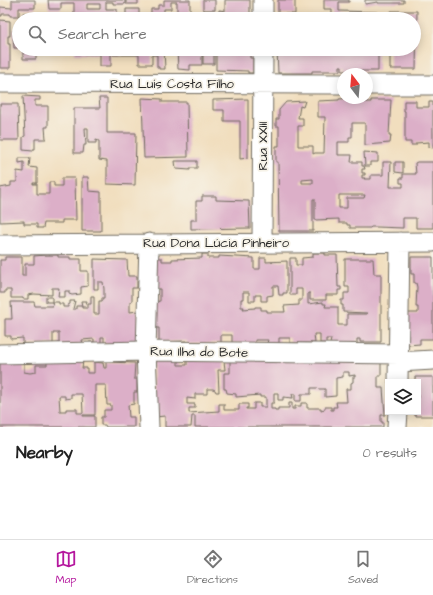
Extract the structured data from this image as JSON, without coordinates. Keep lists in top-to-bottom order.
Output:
{
  "streets": {
    "street": [
      "Rua Luís Costa Filho",
      "Rua XXIII",
      "Rua Dona Lúcia Pinheiro",
      "Rua Ilha do Bote"
    ]
  },
  "crossings": [
    ["Rua Luís Costa Filho", "Rua XXIII"],
    ["Rua XXIII", "Rua Dona Lúcia Pinheiro"]
  ],
  "north": "top",
  "page": {
    "search": "Search here",
    "heading": ["Nearby", "0 results"],
    "nav": ["Map", "Directions", "Saved"]
  }
}
